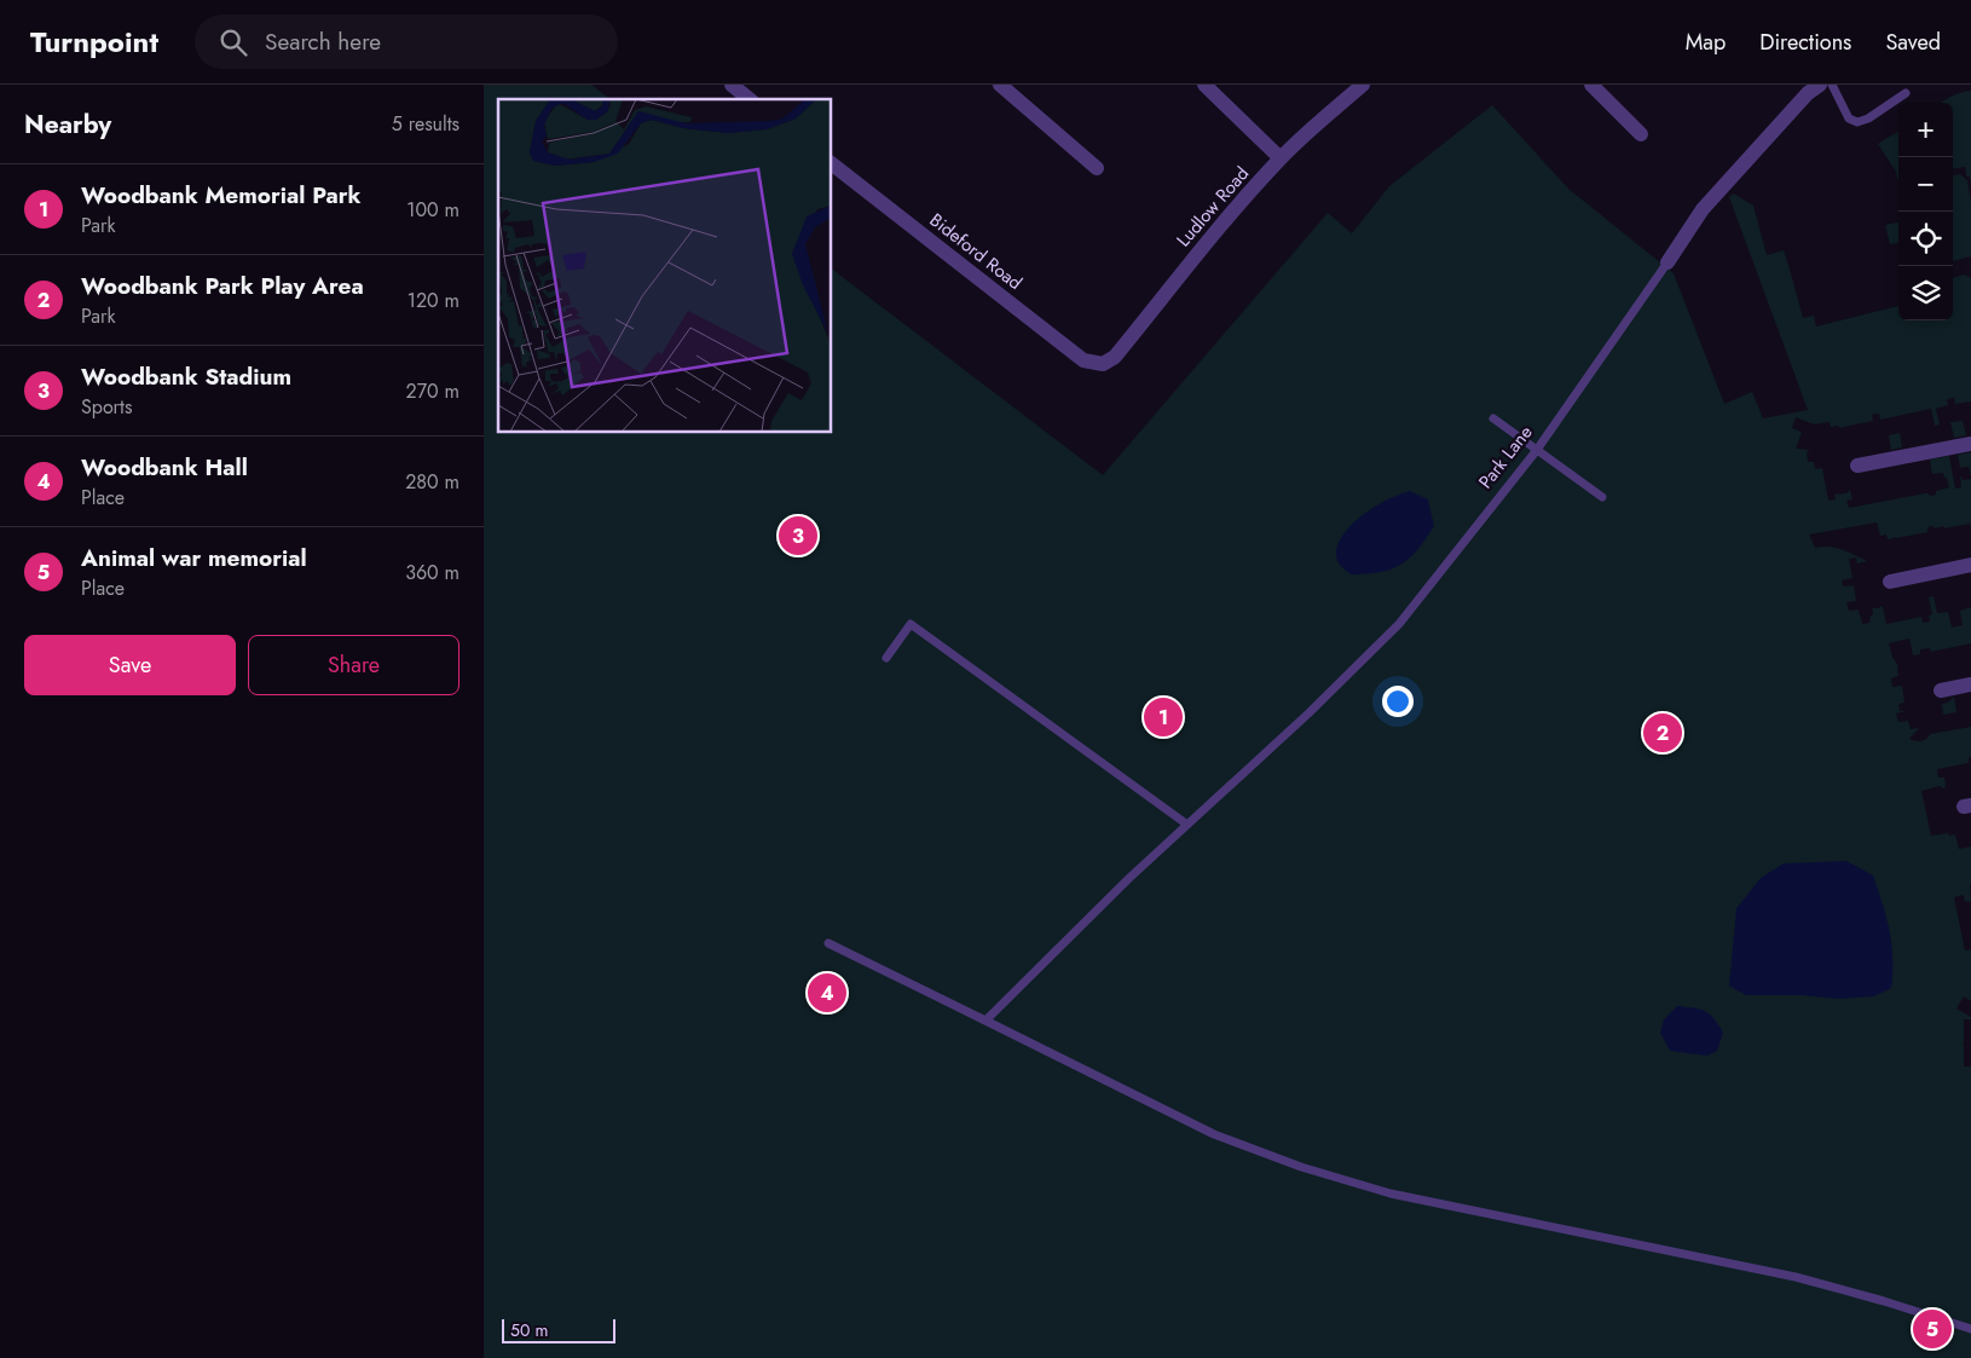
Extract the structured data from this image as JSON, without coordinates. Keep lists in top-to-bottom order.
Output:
{
  "streets": {
    "street": ["Ludlow Road", "Bideford Road", "Park Lane"]
  },
  "crossings": [
    ["Ludlow Road", "Bideford Road"]
  ],
  "scale_bar": "50 m",
  "page": {
    "header": "Turnpoint",
    "search": "Search here",
    "nav": ["Map", "Directions", "Saved"],
    "heading": ["Nearby", "5 results"],
    "map_buttons": ["+", "−"],
    "list": [
      {
        "mark": "1",
        "name": "Woodbank Memorial Park",
        "note": "Park",
        "value": "100 m"
      },
      {
        "mark": "2",
        "name": "Woodbank Park Play Area",
        "note": "Park",
        "value": "120 m"
      },
      {
        "mark": "3",
        "name": "Woodbank Stadium",
        "note": "Sports",
        "value": "270 m"
      },
      {
        "mark": "4",
        "name": "Woodbank Hall",
        "note": "Place",
        "value": "280 m"
      },
      {
        "mark": "5",
        "name": "Animal war memorial",
        "note": "Place",
        "value": "360 m"
      }
    ],
    "pins": [
      "3",
      "1",
      "2",
      "4",
      "5"
    ],
    "buttons": ["Save", "Share"],
    "scale": "50 m"
  }
}
